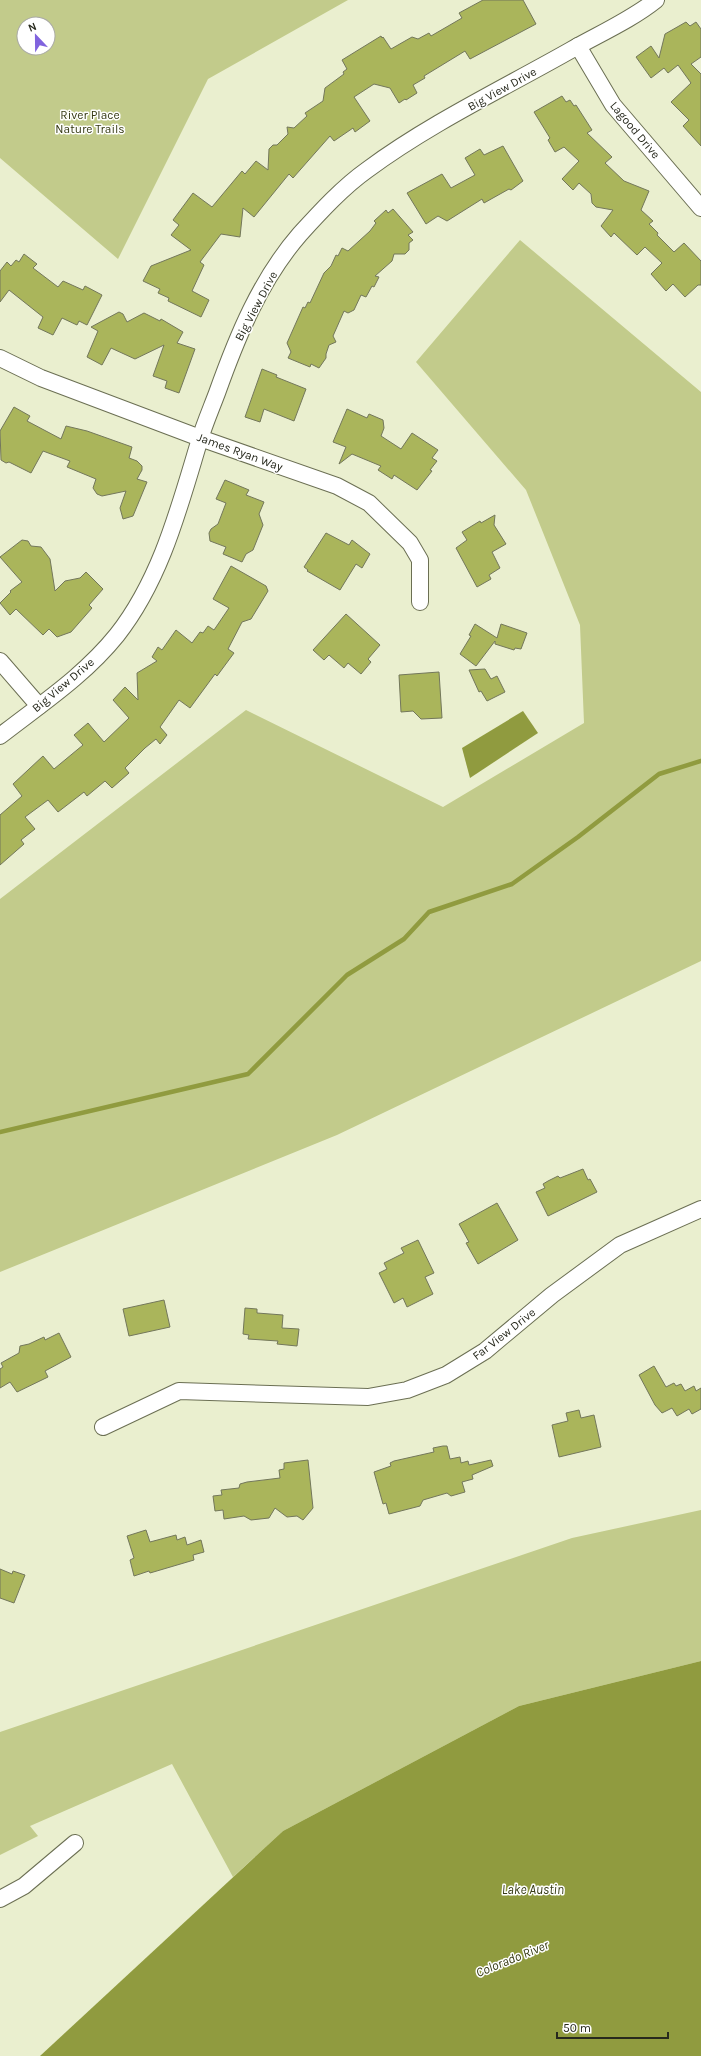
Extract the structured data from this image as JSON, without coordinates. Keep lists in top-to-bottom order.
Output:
{
  "streets": {
    "street": [
      "Big View Drive",
      "Lagood Drive",
      "James Ryan Way",
      "Far View Drive"
    ]
  },
  "crossings": [
    ["Big View Drive", "Lagood Drive"],
    ["Big View Drive", "James Ryan Way"]
  ],
  "water": ["Lake Austin", "Colorado River"],
  "parks": ["River Place Nature Trails"],
  "scale_bar": "50 m",
  "north": "top"
}
